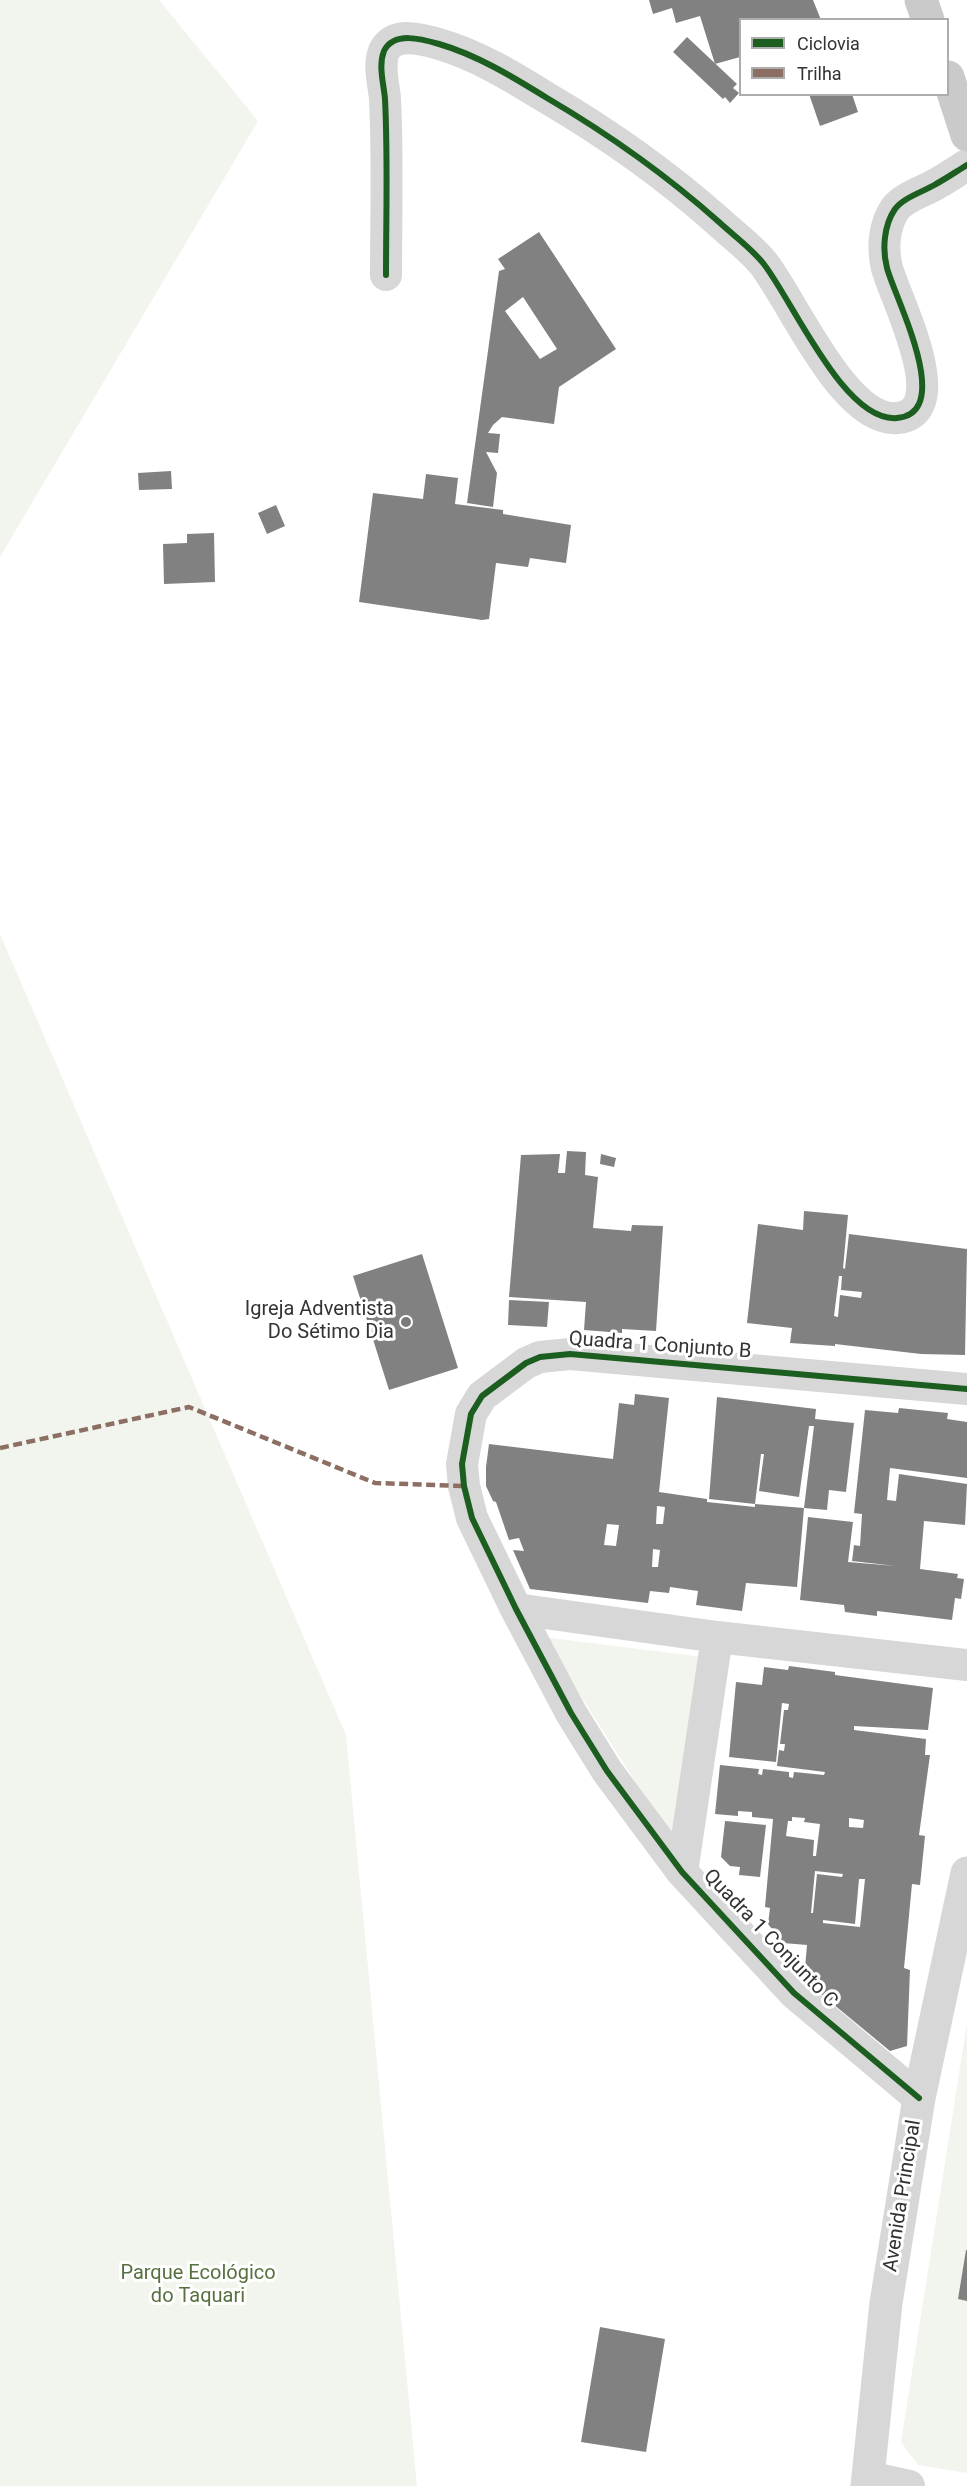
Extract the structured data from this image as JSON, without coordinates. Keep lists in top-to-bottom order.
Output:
{
  "streets": {
    "street": ["Quadra 1 Conjunto B", "Quadra 1 Conjunto C", "Avenida Principal"]
  },
  "crossings": [
    ["Quadra 1 Conjunto B", "Quadra 1 Conjunto C"],
    ["Quadra 1 Conjunto C", "Avenida Principal"]
  ],
  "parks": ["Parque Ecológico do Taquari"],
  "places": ["Igreja Adventista Do Sétimo Dia"],
  "legend": ["Ciclovia", "Trilha"]
}
